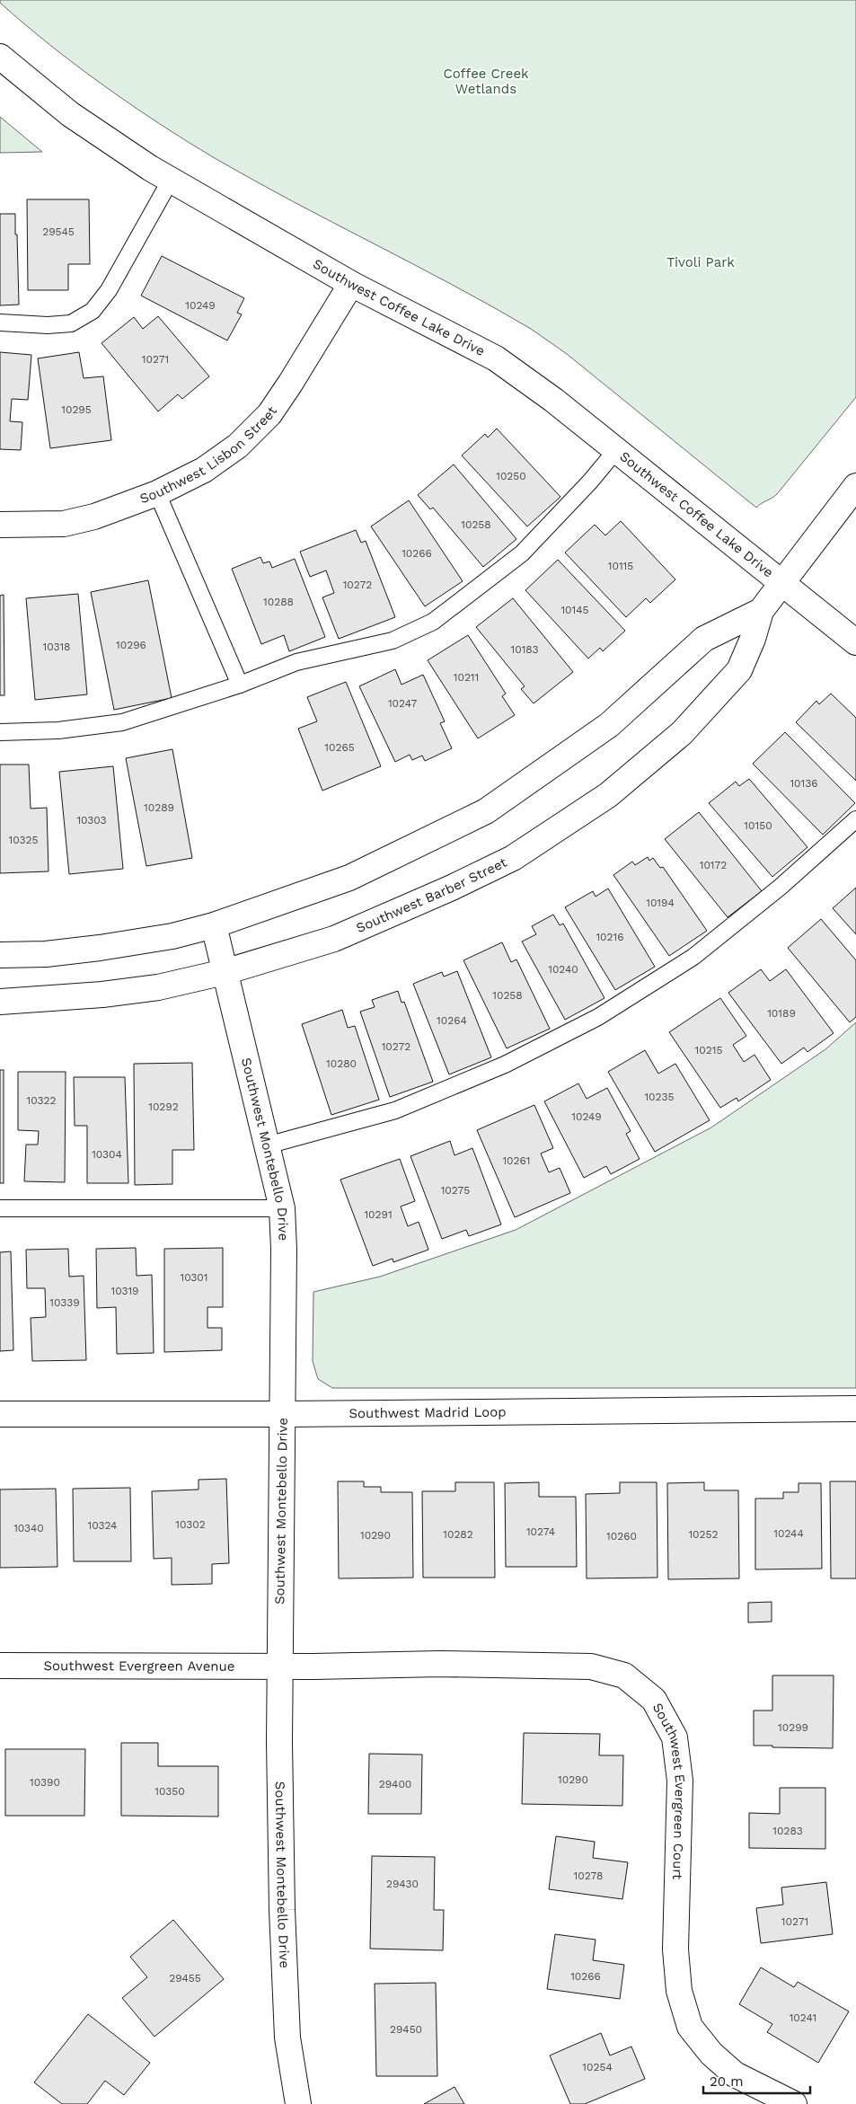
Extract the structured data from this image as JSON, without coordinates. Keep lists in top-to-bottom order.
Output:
{
  "streets": {
    "street": [
      "Southwest Coffee Lake Drive",
      "Southwest Lisbon Street",
      "Southwest Barber Street",
      "Southwest Montebello Drive",
      "Southwest Madrid Loop",
      "Southwest Evergreen Avenue",
      "Southwest Evergreen Court"
    ]
  },
  "crossings": [
    ["Southwest Coffee Lake Drive", "Southwest Lisbon Street"],
    ["Southwest Coffee Lake Drive", "Southwest Barber Street"],
    ["Southwest Barber Street", "Southwest Montebello Drive"],
    ["Southwest Montebello Drive", "Southwest Madrid Loop"],
    ["Southwest Montebello Drive", "Southwest Evergreen Avenue"],
    ["Southwest Montebello Drive", "Southwest Evergreen Court"],
    ["Southwest Evergreen Avenue", "Southwest Evergreen Court"]
  ],
  "parks": ["Coffee Creek Wetlands", "Tivoli Park"],
  "house_numbers": [
    "29545",
    "10249",
    "10271",
    "10295",
    "10250",
    "10258",
    "10266",
    "10115",
    "10272",
    "10288",
    "10145",
    "10296",
    "10318",
    "10183",
    "10211",
    "10247",
    "10265",
    "10136",
    "10289",
    "10303",
    "10150",
    "10325",
    "10172",
    "10194",
    "10216",
    "10240",
    "10258",
    "10189",
    "10264",
    "10272",
    "10215",
    "10280",
    "10235",
    "10322",
    "10292",
    "10249",
    "10304",
    "10261",
    "10275",
    "10291",
    "10301",
    "10319",
    "10339",
    "10302",
    "10324",
    "10340",
    "10274",
    "10244",
    "10282",
    "10252",
    "10290",
    "10260",
    "10299",
    "10290",
    "10390",
    "29400",
    "10350",
    "10283",
    "10278",
    "29430",
    "10271",
    "10266",
    "29455",
    "10241",
    "29450",
    "10254"
  ],
  "scale_bar": "20 m"
}
